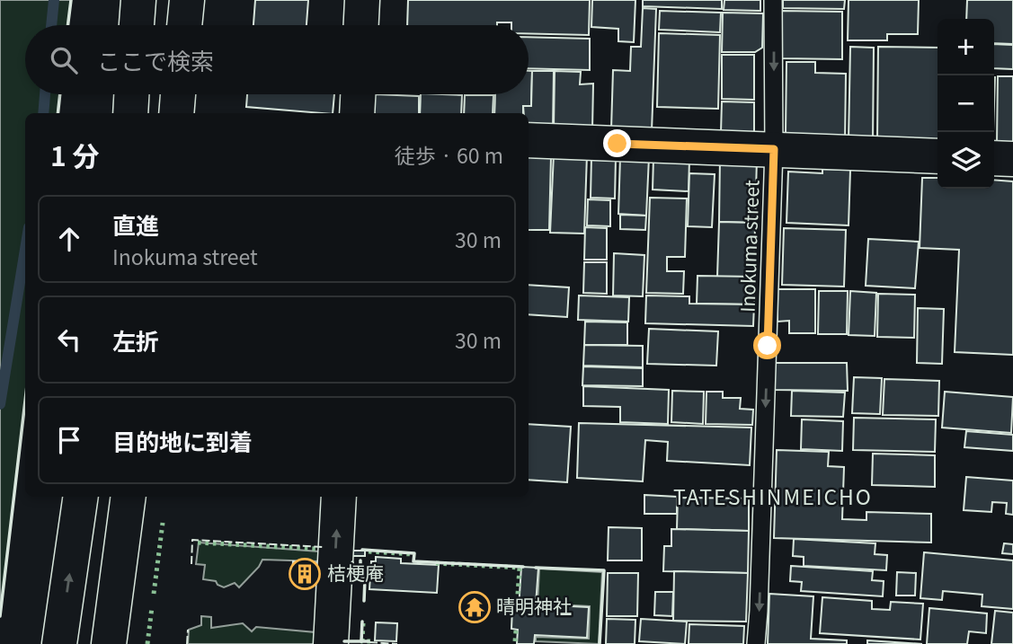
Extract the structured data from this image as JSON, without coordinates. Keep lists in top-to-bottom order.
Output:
{
  "streets": {
    "lane": ["Inokuma street"]
  },
  "one_way": ["Inokuma street"],
  "districts": ["TATESHINMEICHO"],
  "places": {
    "building": ["桔梗庵"],
    "temple": ["晴明神社"]
  },
  "page": {
    "map_buttons": ["+", "−"],
    "search": "ここで検索",
    "heading": ["1 分", "徒歩 · 60 m"],
    "list": [
      ["直進", "Inokuma street", "30 m"],
      ["左折", "30 m"],
      "目的地に到着"
    ]
  }
}
